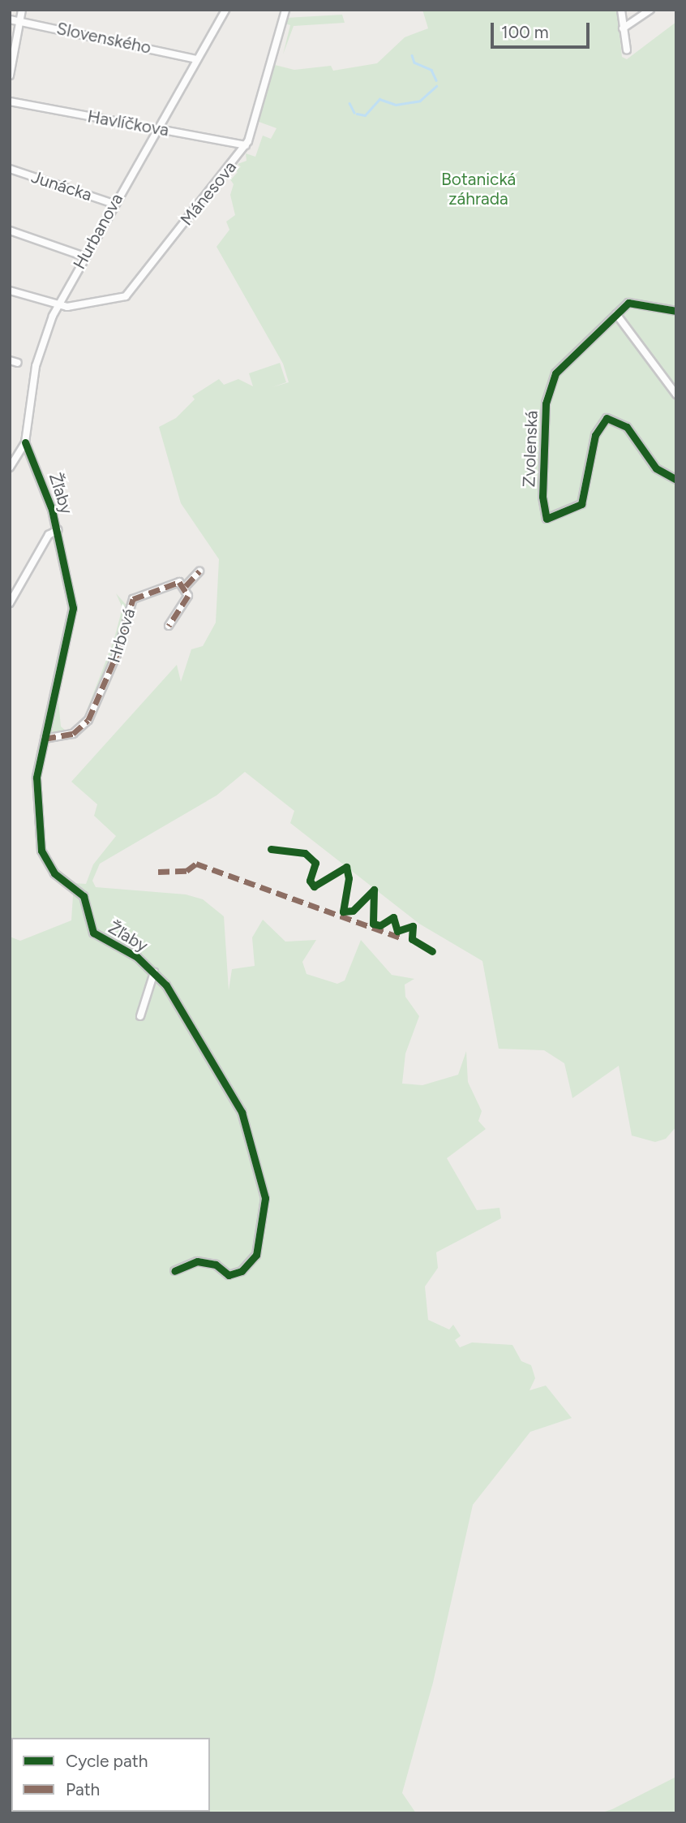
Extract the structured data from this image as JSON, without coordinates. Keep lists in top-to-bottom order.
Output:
{
  "streets": {
    "street": [
      "Slovenského",
      "Havlíčkova",
      "Junácka",
      "Mánesova",
      "Hurbanova",
      "Zvolenská",
      "Žľaby",
      "Hrbová"
    ]
  },
  "crossings": [
    ["Slovenského", "Hurbanova"],
    ["Havlíčkova", "Mánesova"],
    ["Havlíčkova", "Hurbanova"],
    ["Junácka", "Hurbanova"],
    ["Mánesova", "Hurbanova"],
    ["Hurbanova", "Žľaby"],
    ["Žľaby", "Hrbová"]
  ],
  "parks": ["Botanická záhrada"],
  "legend": ["Cycle path", "Path"],
  "scale_bar": "100 m"
}
